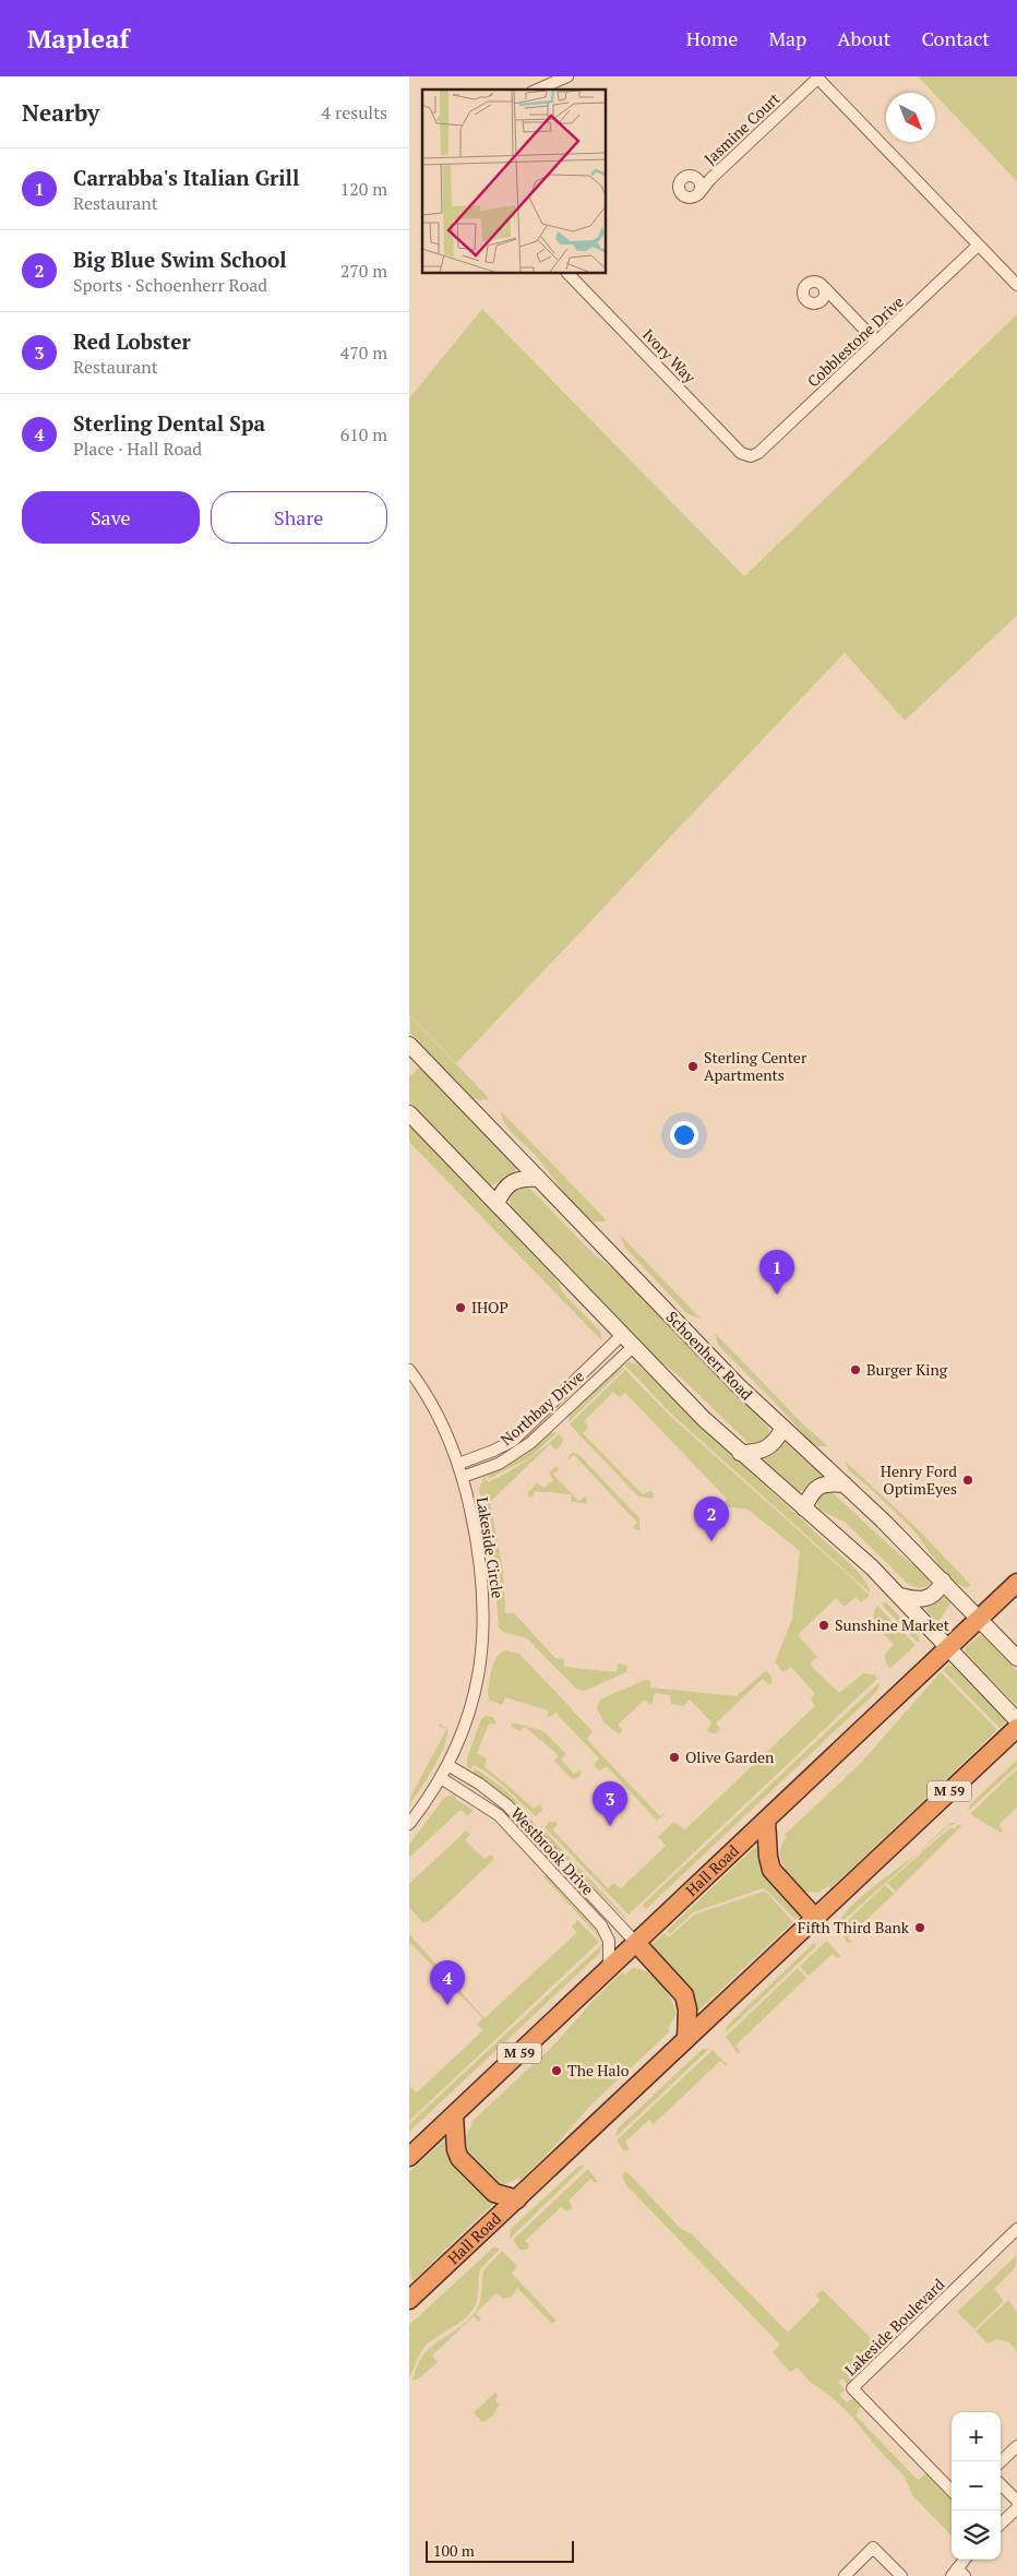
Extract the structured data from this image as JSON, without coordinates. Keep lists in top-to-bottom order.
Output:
{
  "streets": {
    "highway": ["M 59", "Hall Road"],
    "main road": ["Schoenherr Road"],
    "street": [
      "Jasmine Court",
      "Cobblestone Drive",
      "Ivory Way",
      "Northbay Drive",
      "Lakeside Circle",
      "Westbrook Drive",
      "Lakeside Boulevard"
    ]
  },
  "crossings": [
    ["Cobblestone Drive", "Ivory Way"],
    ["Schoenherr Road", "Hall Road"],
    ["Northbay Drive", "Lakeside Circle"],
    ["Lakeside Circle", "Westbrook Drive"],
    ["Westbrook Drive", "Hall Road"]
  ],
  "places": [
    "Sterling Center Apartments",
    "IHOP",
    "Burger King",
    "Henry Ford OptimEyes",
    "Sunshine Market",
    "Olive Garden",
    "Fifth Third Bank",
    "The Halo"
  ],
  "scale_bar": "100 m",
  "north": "bottom right",
  "page": {
    "header": "Mapleaf",
    "nav": [
      "Home",
      "Map",
      "About",
      "Contact"
    ],
    "heading": ["Nearby", "4 results"],
    "list": [
      {
        "mark": "1",
        "name": "Carrabba's Italian Grill",
        "note": "Restaurant",
        "value": "120 m"
      },
      {
        "mark": "2",
        "name": "Big Blue Swim School",
        "note": "Sports · Schoenherr Road",
        "value": "270 m"
      },
      {
        "mark": "3",
        "name": "Red Lobster",
        "note": "Restaurant",
        "value": "470 m"
      },
      {
        "mark": "4",
        "name": "Sterling Dental Spa",
        "note": "Place · Hall Road",
        "value": "610 m"
      }
    ],
    "buttons": ["Save", "Share"],
    "pins": [
      "1",
      "2",
      "3",
      "4"
    ],
    "map_buttons": ["+", "−"],
    "scale": "100 m"
  }
}
